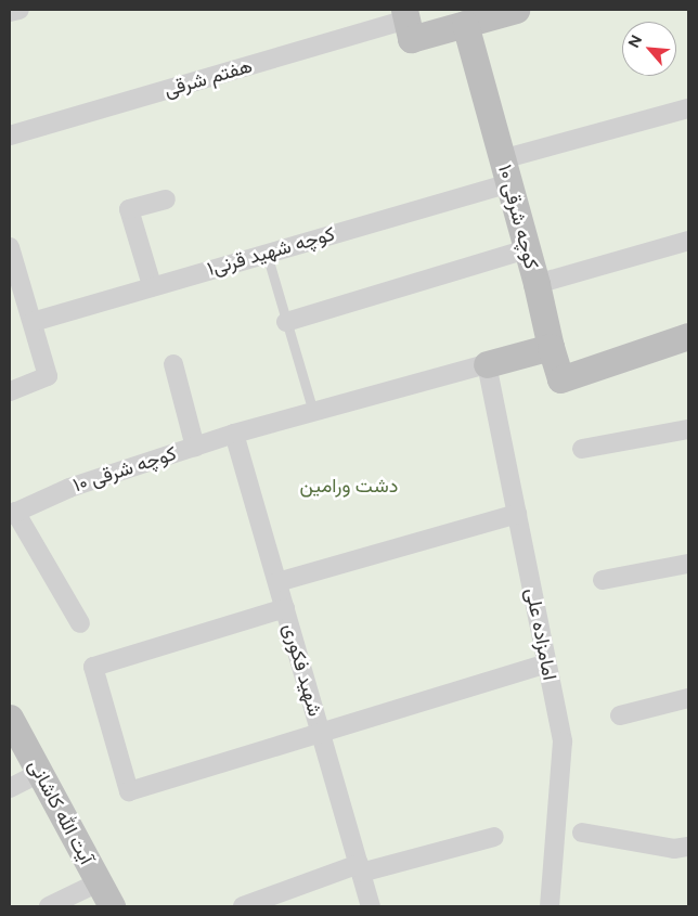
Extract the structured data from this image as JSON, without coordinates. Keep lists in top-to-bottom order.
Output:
{
  "streets": {
    "street": [
      "هفتم شرقی",
      "کوچه شرقی ۱۰",
      "کوچه شهید قرنی۱",
      "امامزاده علی",
      "شهید فکوری",
      "آیت الله کاشانی"
    ]
  },
  "crossings": [
    ["کوچه شرقی ۱۰", "کوچه شهید قرنی۱"],
    ["کوچه شرقی ۱۰", "امامزاده علی"],
    ["کوچه شرقی ۱۰", "شهید فکوری"]
  ],
  "parks": ["دشت ورامین"],
  "north": "top left"
}
